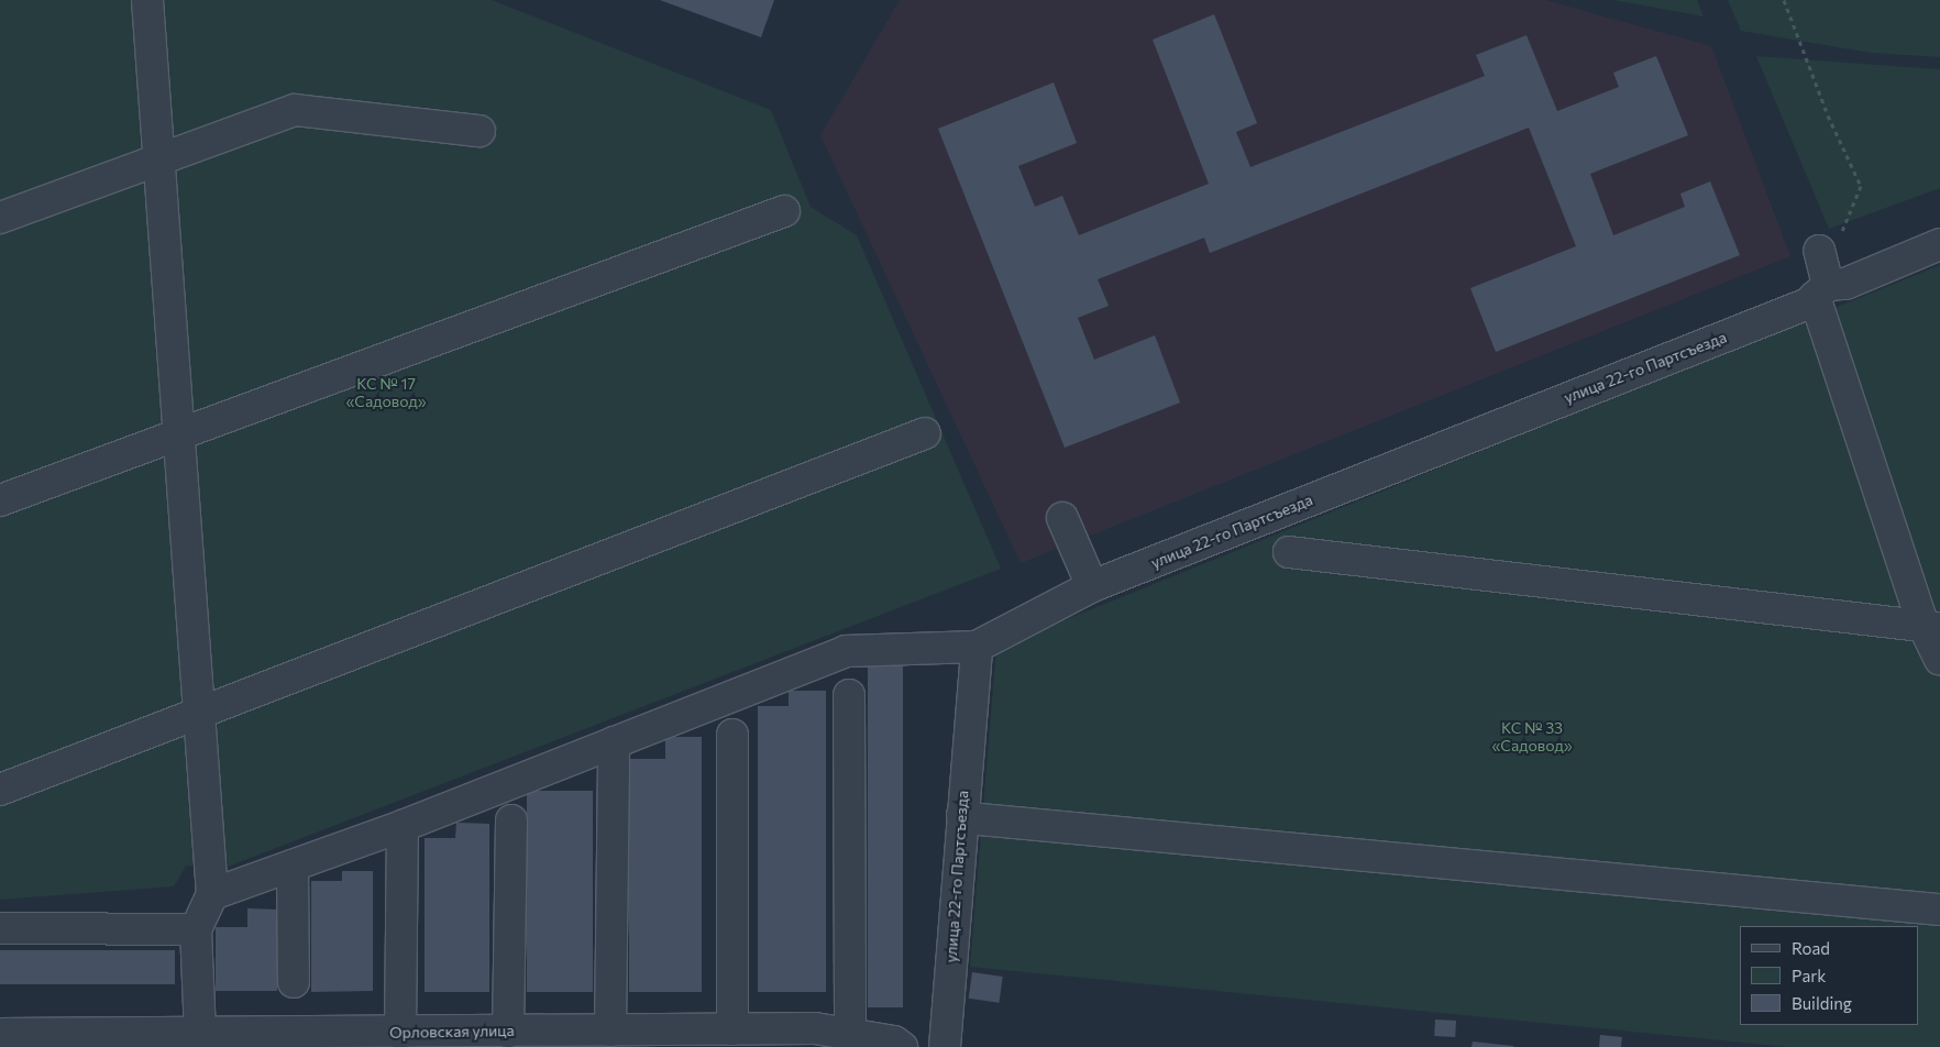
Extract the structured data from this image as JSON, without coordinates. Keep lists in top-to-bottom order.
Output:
{
  "streets": {
    "street": ["улица 22-го Партсъезда", "Орловская улица"]
  },
  "parks": ["КС № 17 «Садовод»", "КС № 33 «Садовод»"],
  "legend": ["Road", "Park", "Building"]
}
